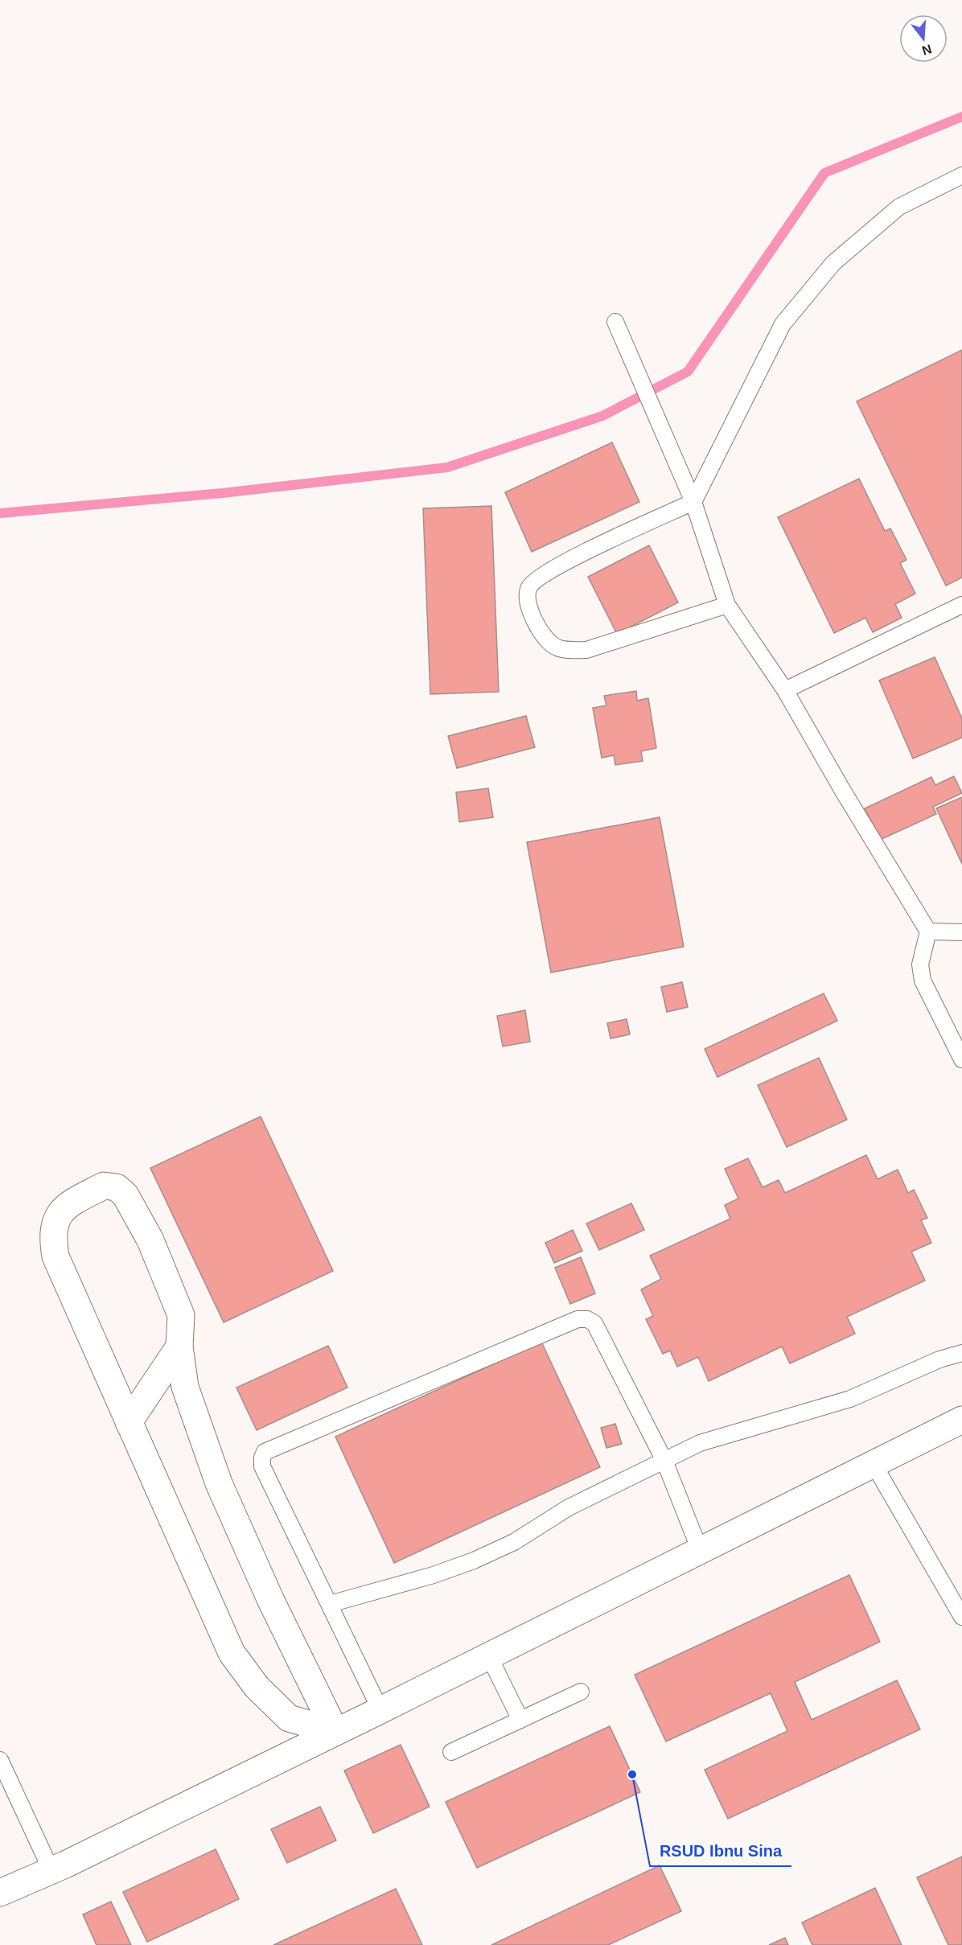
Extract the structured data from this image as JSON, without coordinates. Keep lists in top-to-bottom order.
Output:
{
  "places": ["RSUD Ibnu Sina"],
  "north": "bottom"
}
